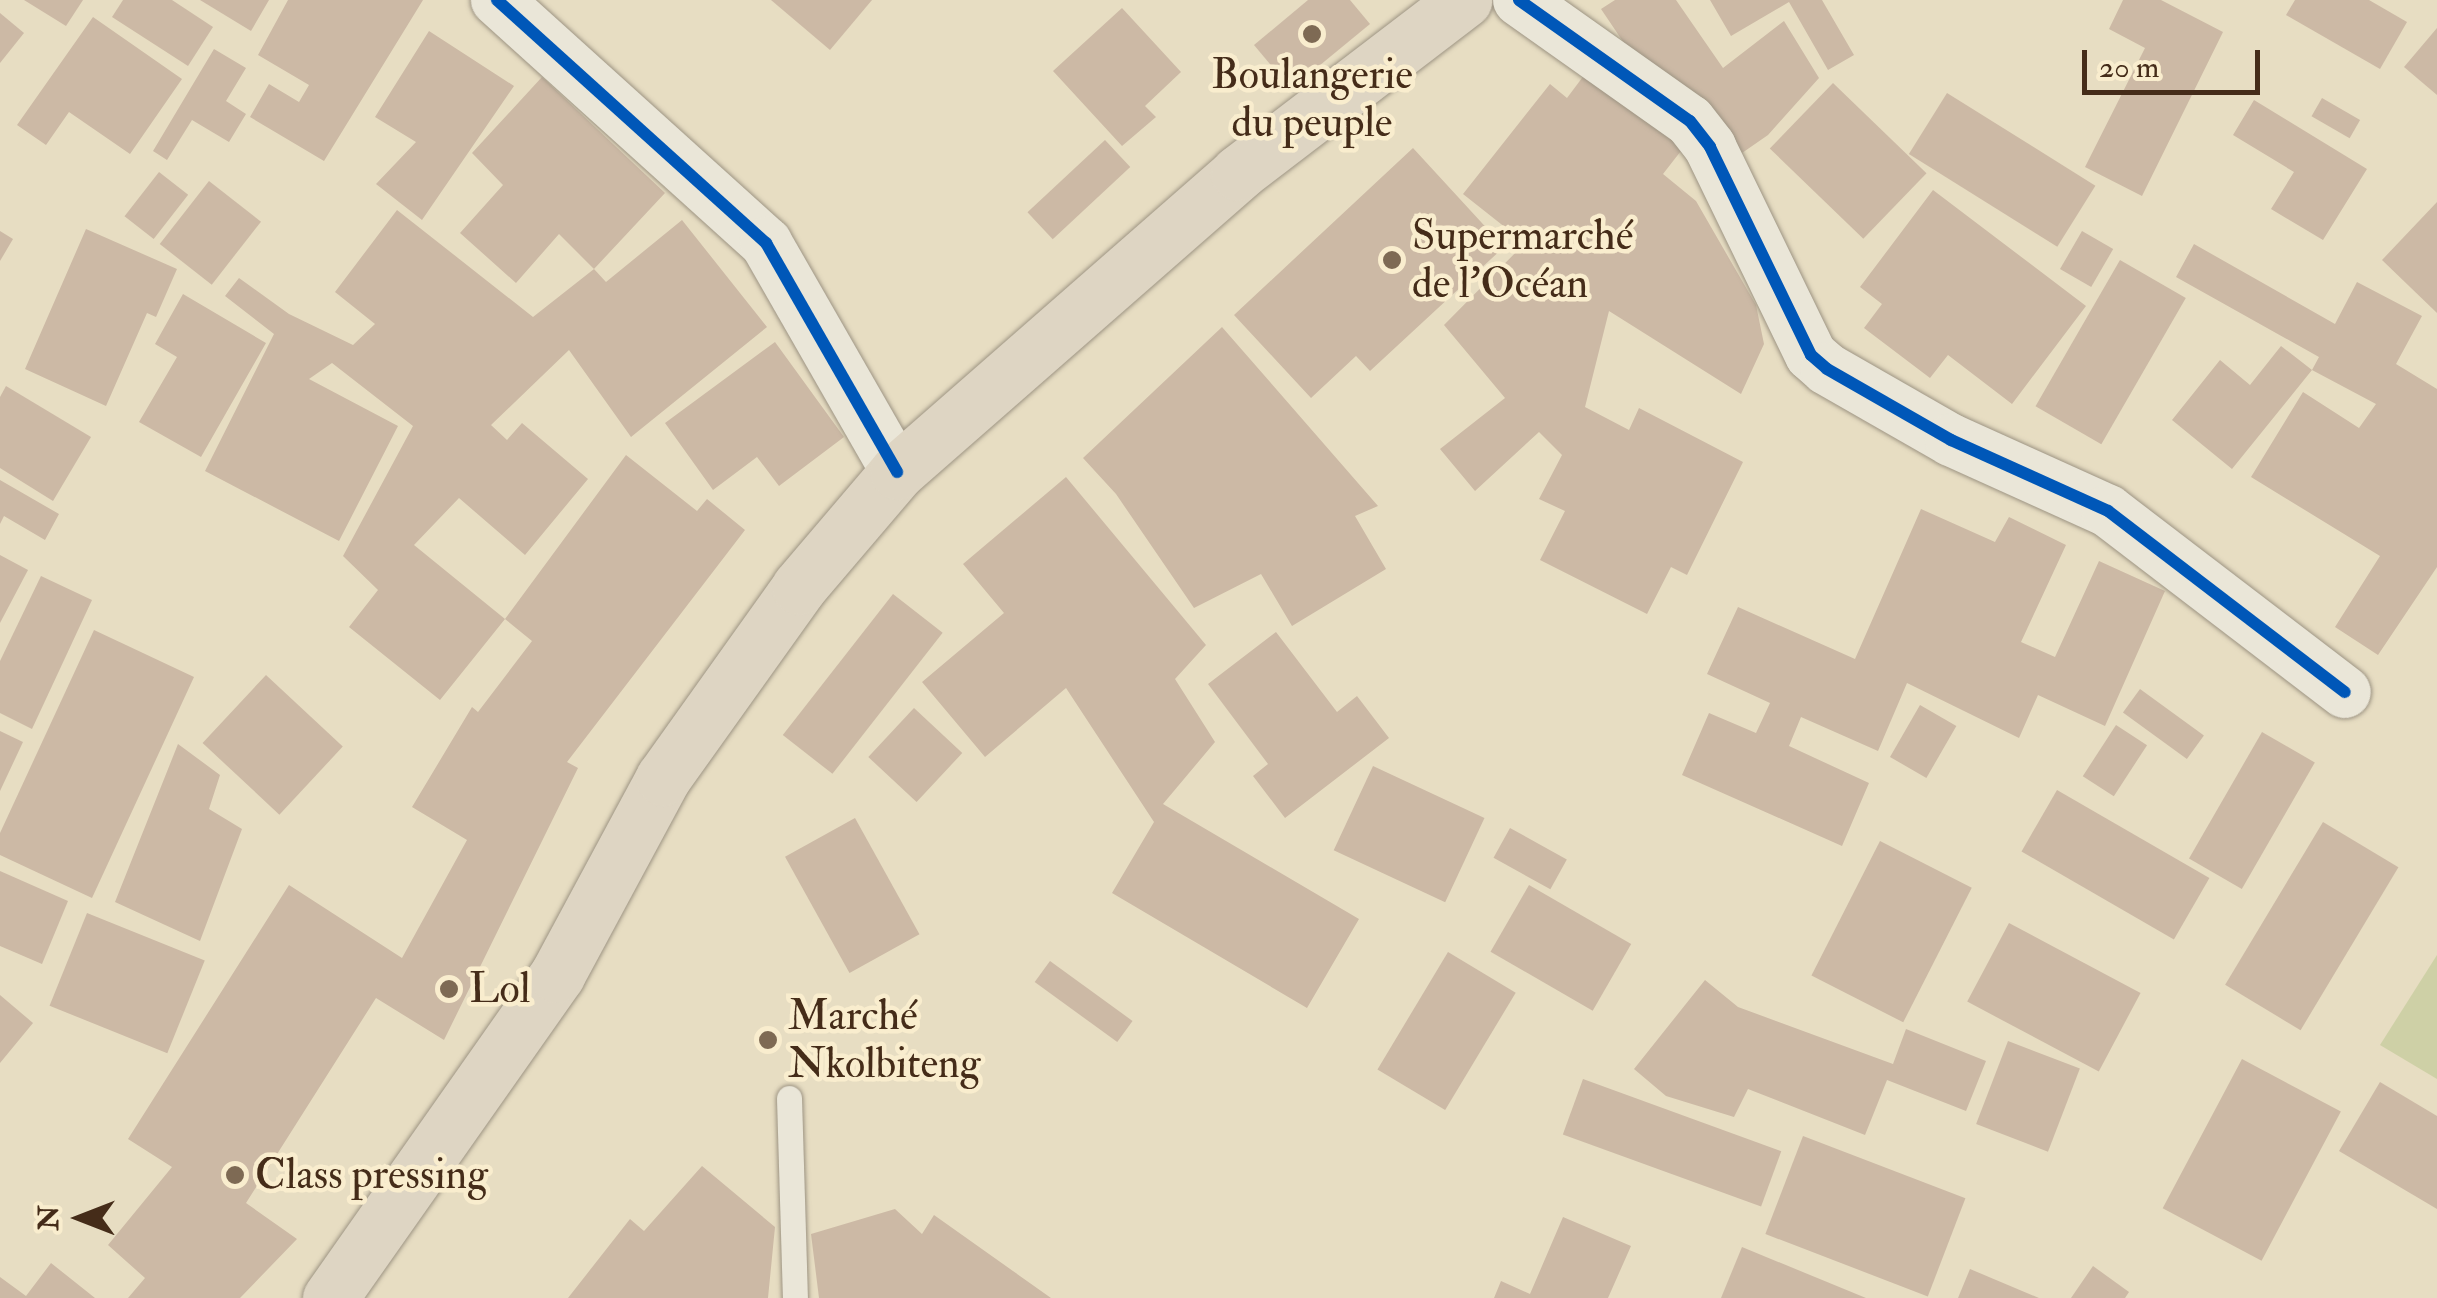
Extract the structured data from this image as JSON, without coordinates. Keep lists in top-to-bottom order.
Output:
{
  "places": [
    "Boulangerie du peuple",
    "Supermarché de l'Océan",
    "Lol",
    "Marché Nkolbiteng",
    "Class pressing"
  ],
  "scale_bar": "20 m",
  "north": "left"
}
